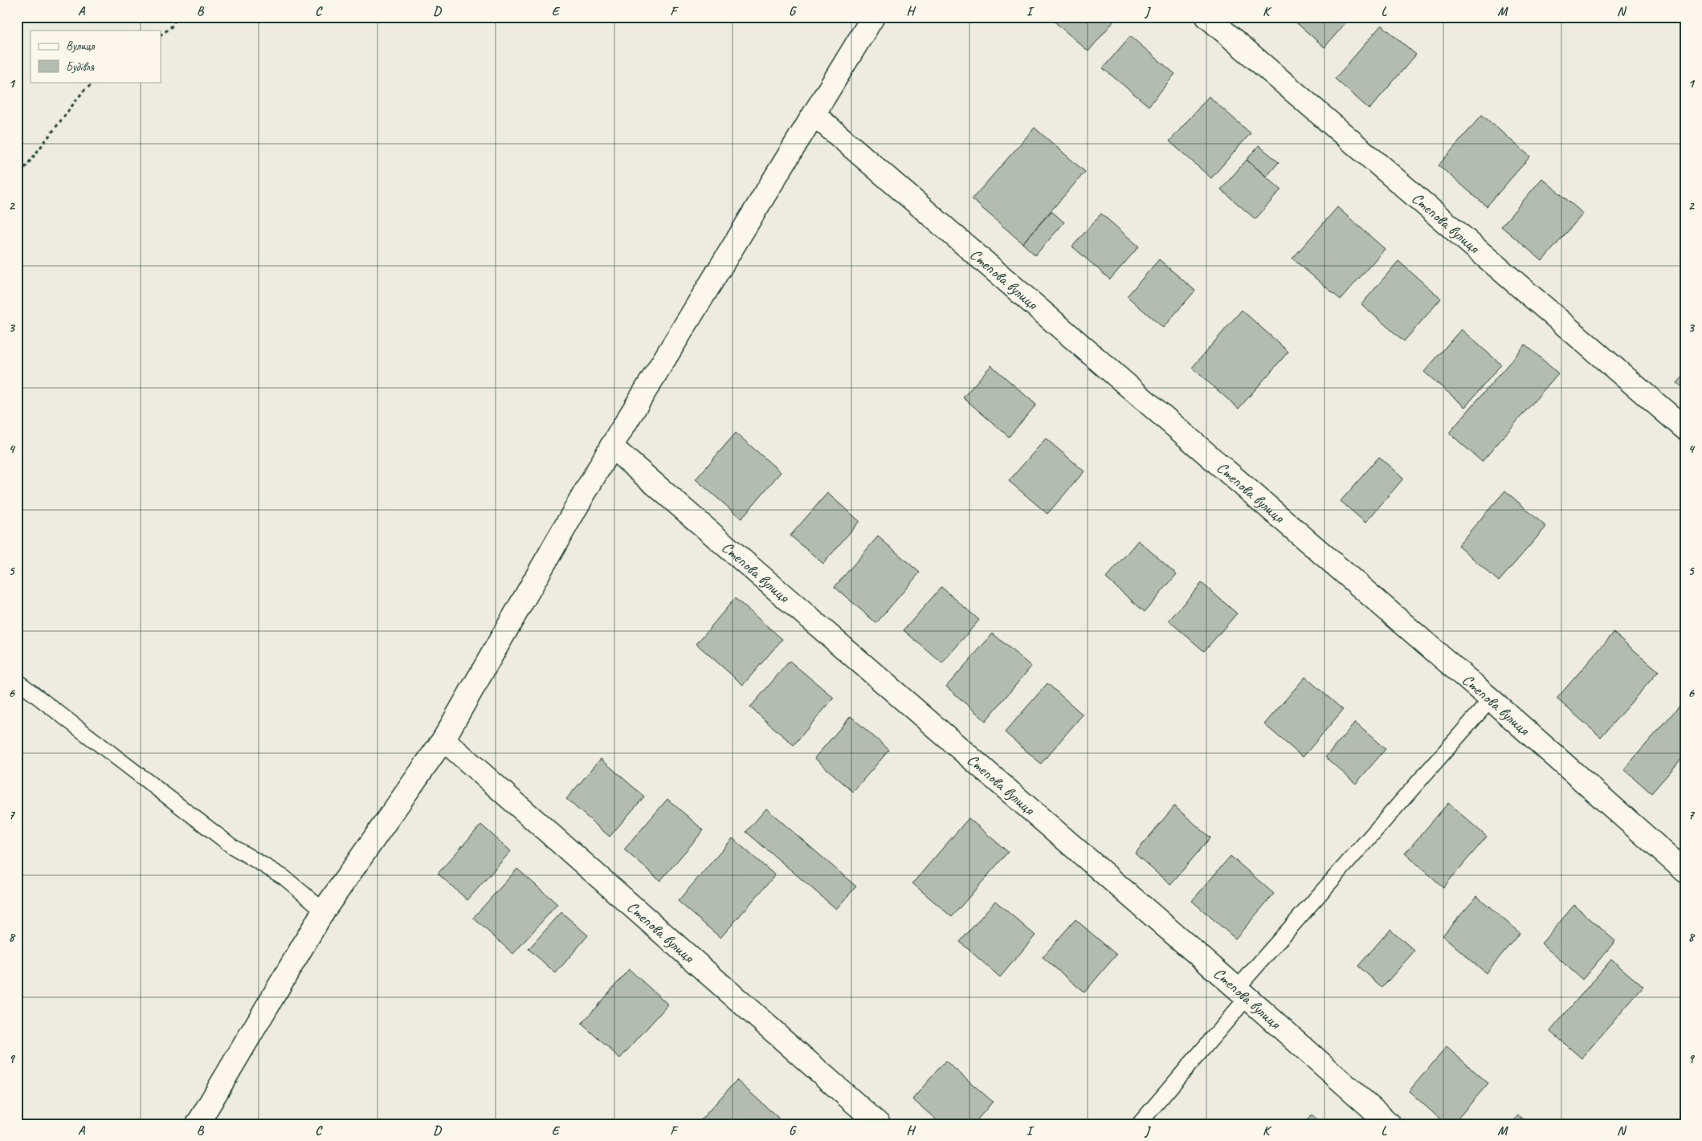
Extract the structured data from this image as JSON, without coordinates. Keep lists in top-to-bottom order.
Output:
{
  "streets": {
    "street": ["Степова вулиця"]
  },
  "legend": ["Вулиця", "Будівля"],
  "grid": {
    "columns": [
      "A",
      "B",
      "C",
      "D",
      "E",
      "F",
      "G",
      "H",
      "I",
      "J",
      "K",
      "L",
      "M",
      "N"
    ],
    "rows": [
      "1",
      "2",
      "3",
      "4",
      "5",
      "6",
      "7",
      "8",
      "9"
    ]
  }
}
